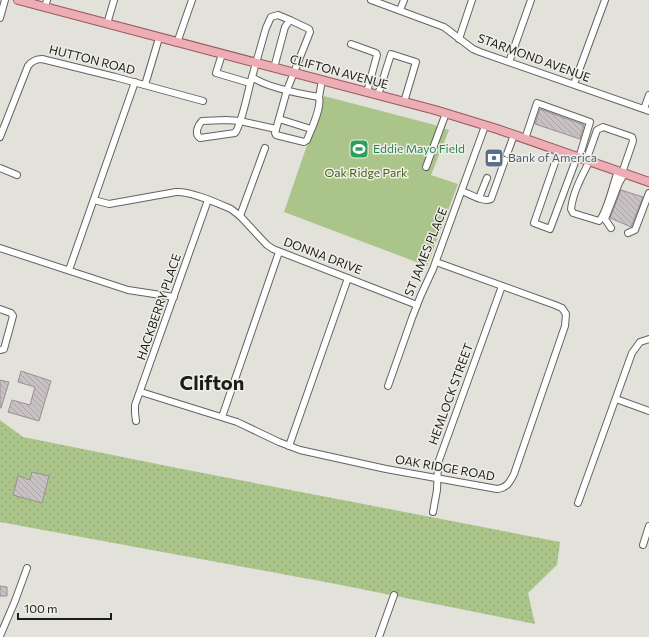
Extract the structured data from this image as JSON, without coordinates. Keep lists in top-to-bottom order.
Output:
{
  "streets": {
    "main road": ["CLIFTON AVENUE"],
    "street": [
      "STARMOND AVENUE",
      "HUTTON ROAD",
      "ST JAMES PLACE",
      "DONNA DRIVE",
      "HACKBERRY PLACE",
      "HEMLOCK STREET",
      "OAK RIDGE ROAD"
    ]
  },
  "crossings": [
    ["CLIFTON AVENUE", "ST JAMES PLACE"],
    ["ST JAMES PLACE", "DONNA DRIVE"],
    ["ST JAMES PLACE", "OAK RIDGE ROAD"],
    ["DONNA DRIVE", "HACKBERRY PLACE"],
    ["HACKBERRY PLACE", "OAK RIDGE ROAD"],
    ["HEMLOCK STREET", "OAK RIDGE ROAD"]
  ],
  "districts": ["Clifton"],
  "parks": ["Oak Ridge Park"],
  "places": {
    "sports": ["Eddie Mayo Field"],
    "bank": ["Bank of America"]
  },
  "scale_bar": "100 m"
}
